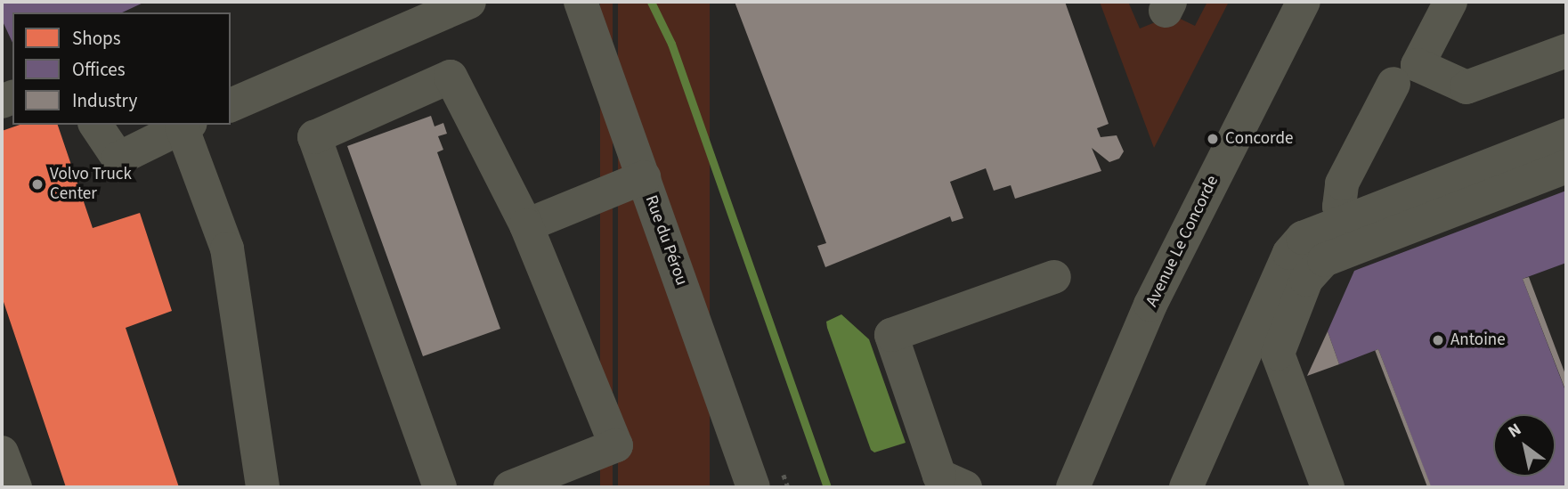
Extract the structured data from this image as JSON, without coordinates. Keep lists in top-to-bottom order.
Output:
{
  "streets": {
    "street": ["Rue du Pérou", "Avenue Le Concorde"]
  },
  "places": ["Concorde", "Volvo Truck Center", "Antoine"],
  "legend": ["Shops", "Offices", "Industry"],
  "north": "top left"
}
